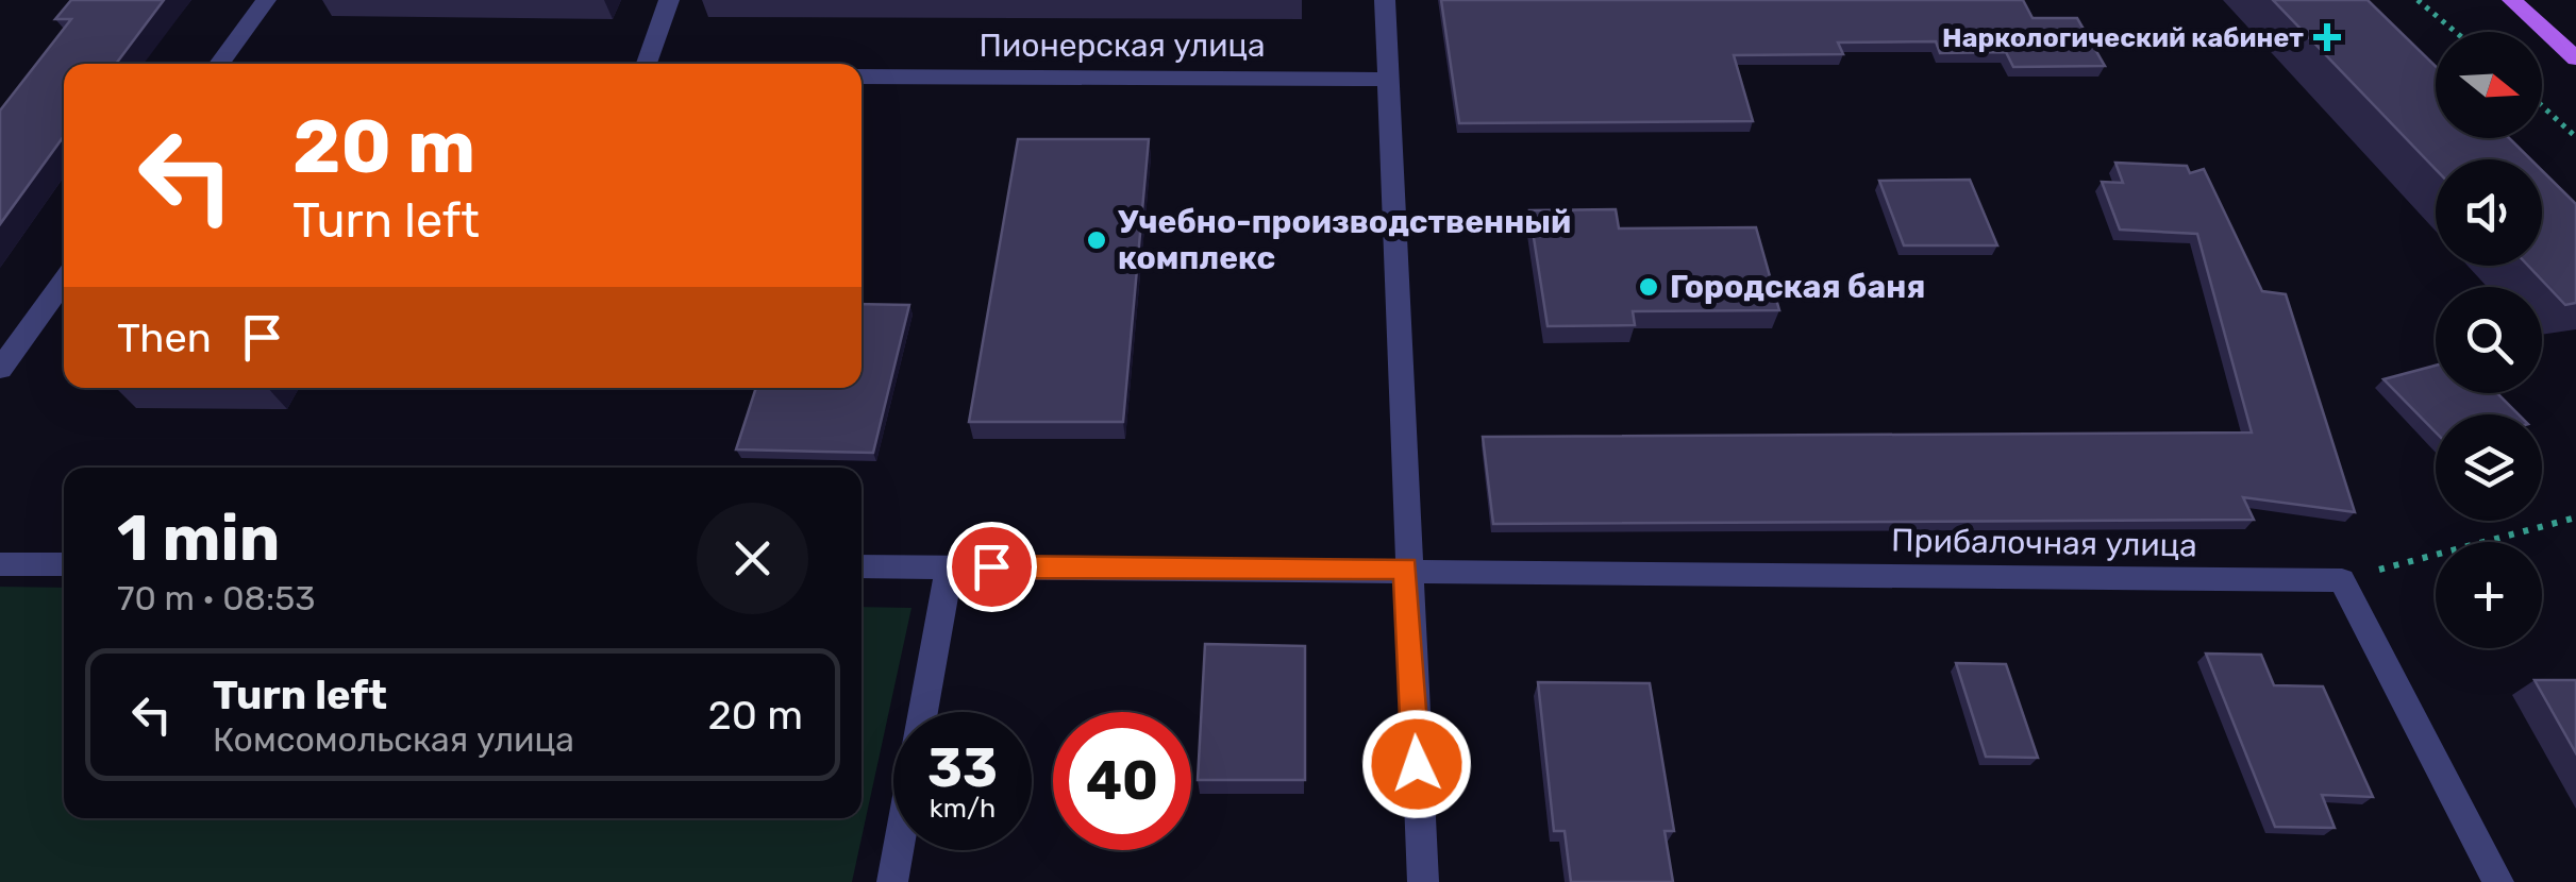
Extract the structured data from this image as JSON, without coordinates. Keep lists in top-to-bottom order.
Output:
{
  "streets": {
    "street": ["Пионерская улица", "Прибалочная улица"]
  },
  "places": {
    "health": ["Наркологический кабинет"],
    "other": ["Учебно-производственный комплекс", "Городская баня"]
  },
  "north": "right",
  "page": {
    "map_buttons": "+",
    "turn": ["20 m", "Turn left"],
    "then": "Then",
    "heading": ["1 min", "70 m · 08:53"],
    "list": [
      {
        "name": "Turn left",
        "note": "Комсомольская улица",
        "value": "20 m"
      }
    ],
    "speed": "33 km/h",
    "limit": "40"
  }
}
